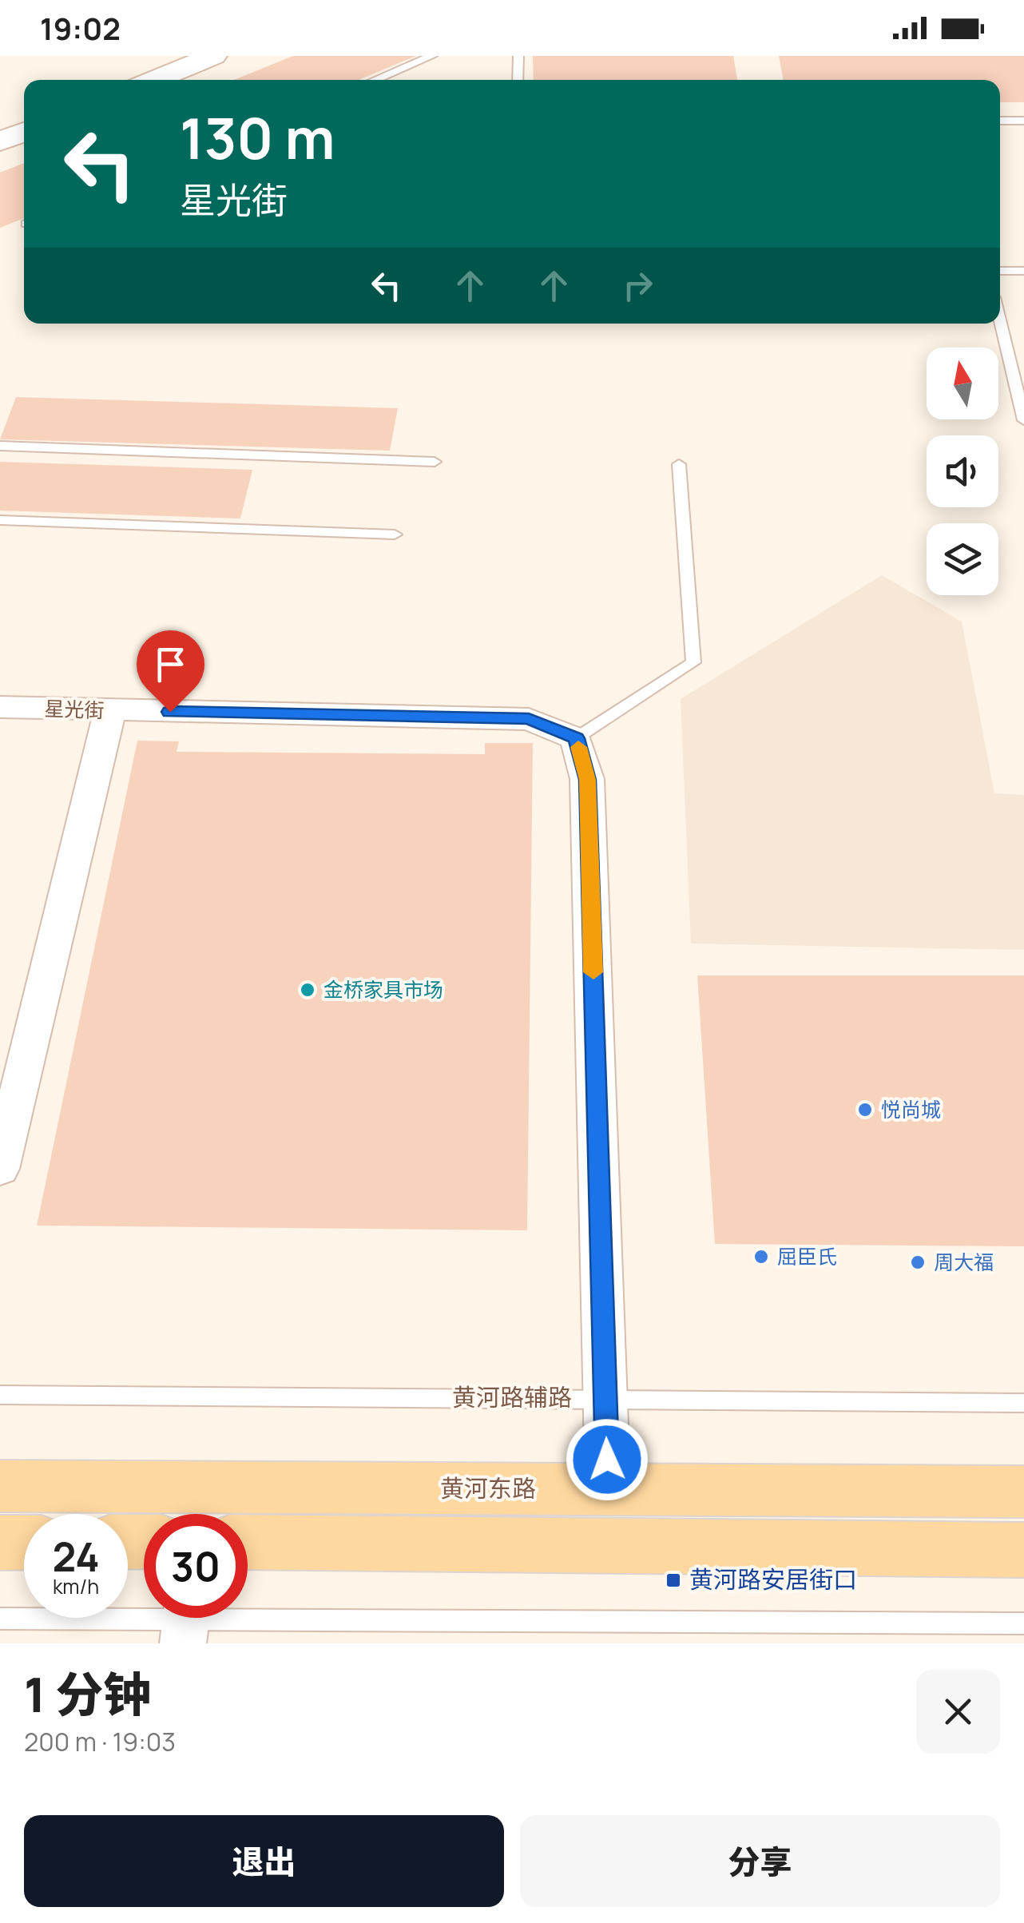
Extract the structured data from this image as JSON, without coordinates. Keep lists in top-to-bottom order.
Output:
{
  "streets": {
    "main road": ["黄河东路"],
    "street": ["星光街"],
    "lane": ["黄河路辅路"]
  },
  "places": {
    "other": [
      "金桥家具市场",
      "悦尚城",
      "屈臣氏",
      "周大福"
    ],
    "transit": ["黄河路安居街口"]
  },
  "north": "top",
  "page": {
    "status": "19:02",
    "turn": ["130 m", "星光街"],
    "speed": "24 km/h",
    "limit": "30",
    "heading": ["1 分钟", "200 m · 19:03"],
    "buttons": ["退出", "分享"]
  }
}
